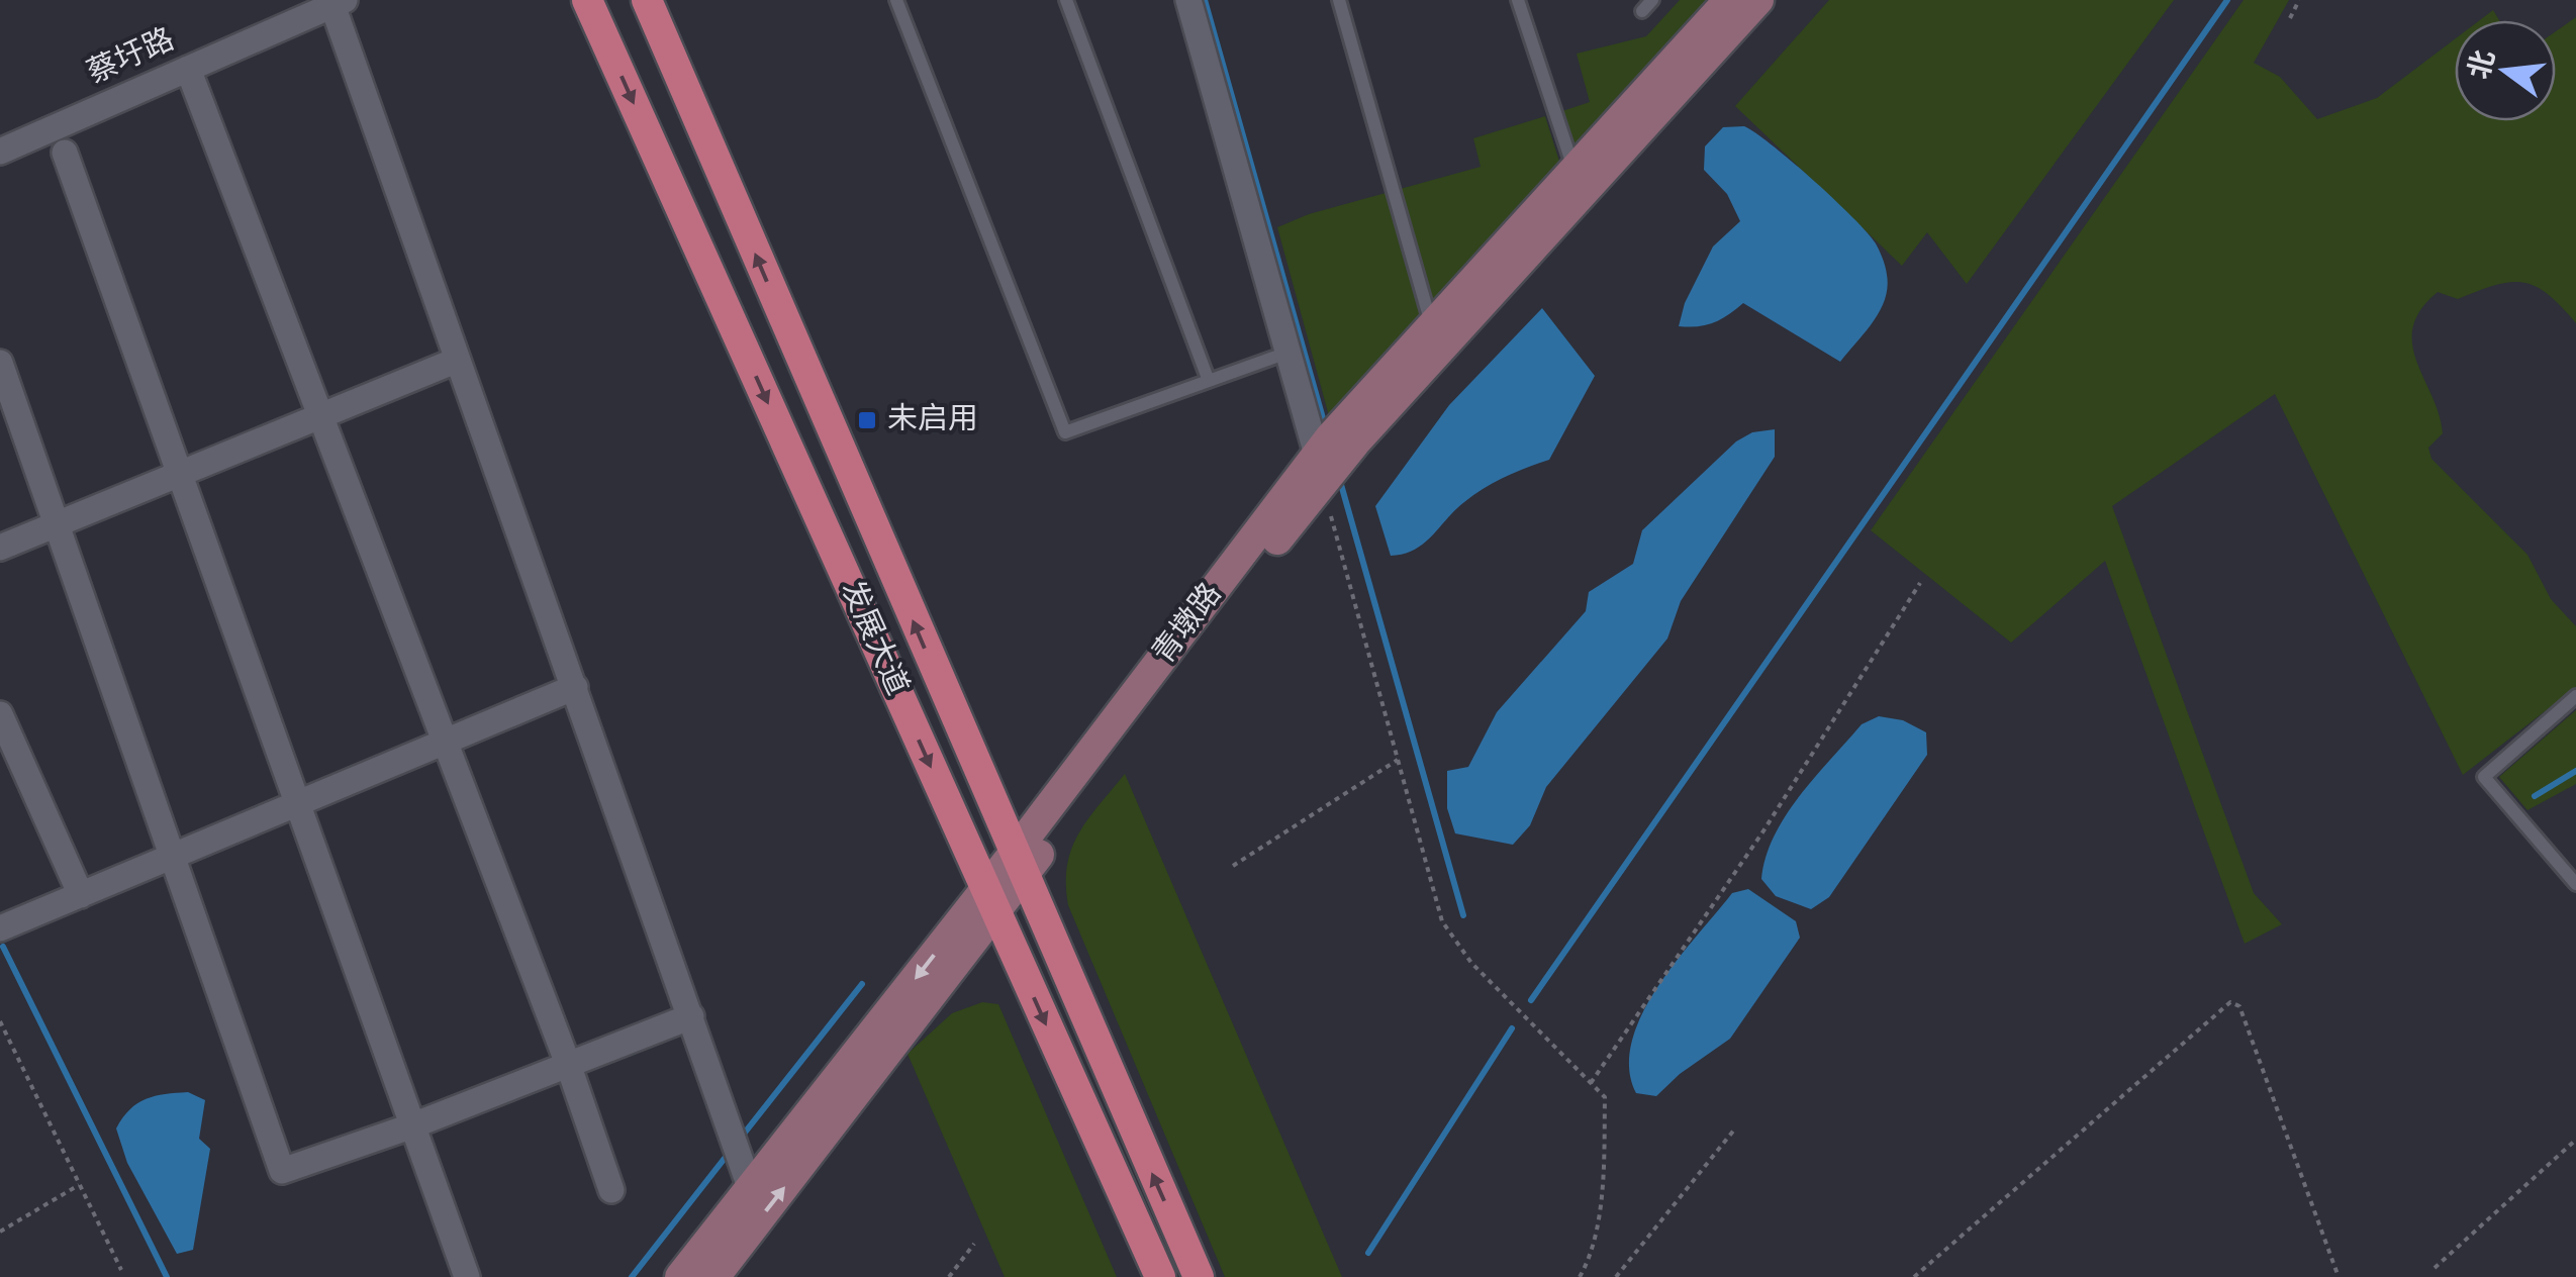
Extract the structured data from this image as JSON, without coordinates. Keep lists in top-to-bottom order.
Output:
{
  "streets": {
    "main road": ["青墩路", "发展大道"],
    "street": ["蔡圩路"]
  },
  "crossings": [
    ["青墩路", "发展大道"]
  ],
  "places": {
    "transit": ["未启用"]
  },
  "north": "left"
}
